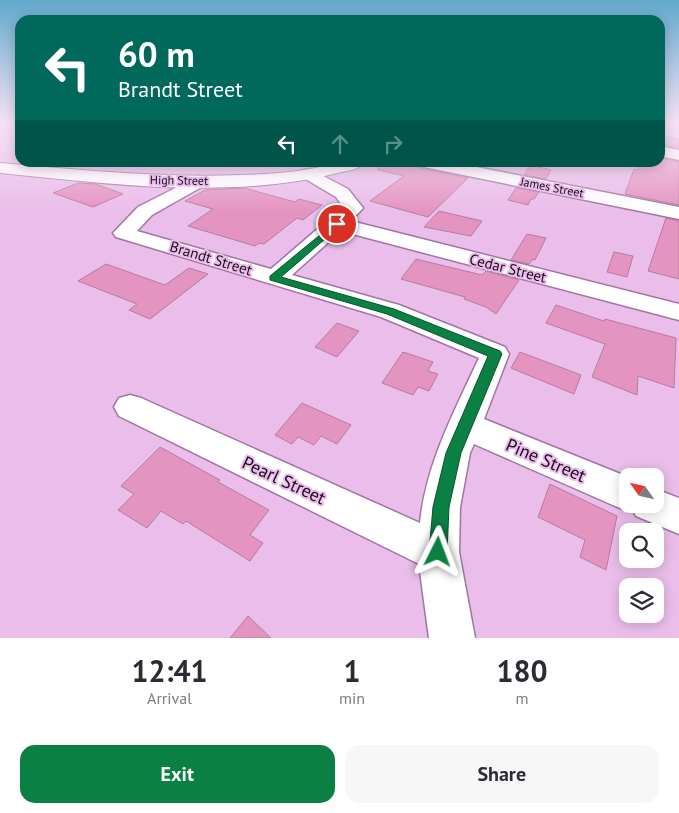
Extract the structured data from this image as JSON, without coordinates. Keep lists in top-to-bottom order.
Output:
{
  "streets": {
    "street": [
      "High Street",
      "James Street",
      "Brandt Street",
      "Cedar Street",
      "Pine Street",
      "Pearl Street"
    ]
  },
  "crossings": [
    ["High Street", "Brandt Street"],
    ["Brandt Street", "Pine Street"]
  ],
  "north": "top left",
  "page": {
    "turn": ["60 m", "Brandt Street"],
    "eta": [
      "12:41",
      "Arrival",
      "1",
      "min",
      "180",
      "m"
    ],
    "buttons": ["Exit", "Share"]
  }
}
